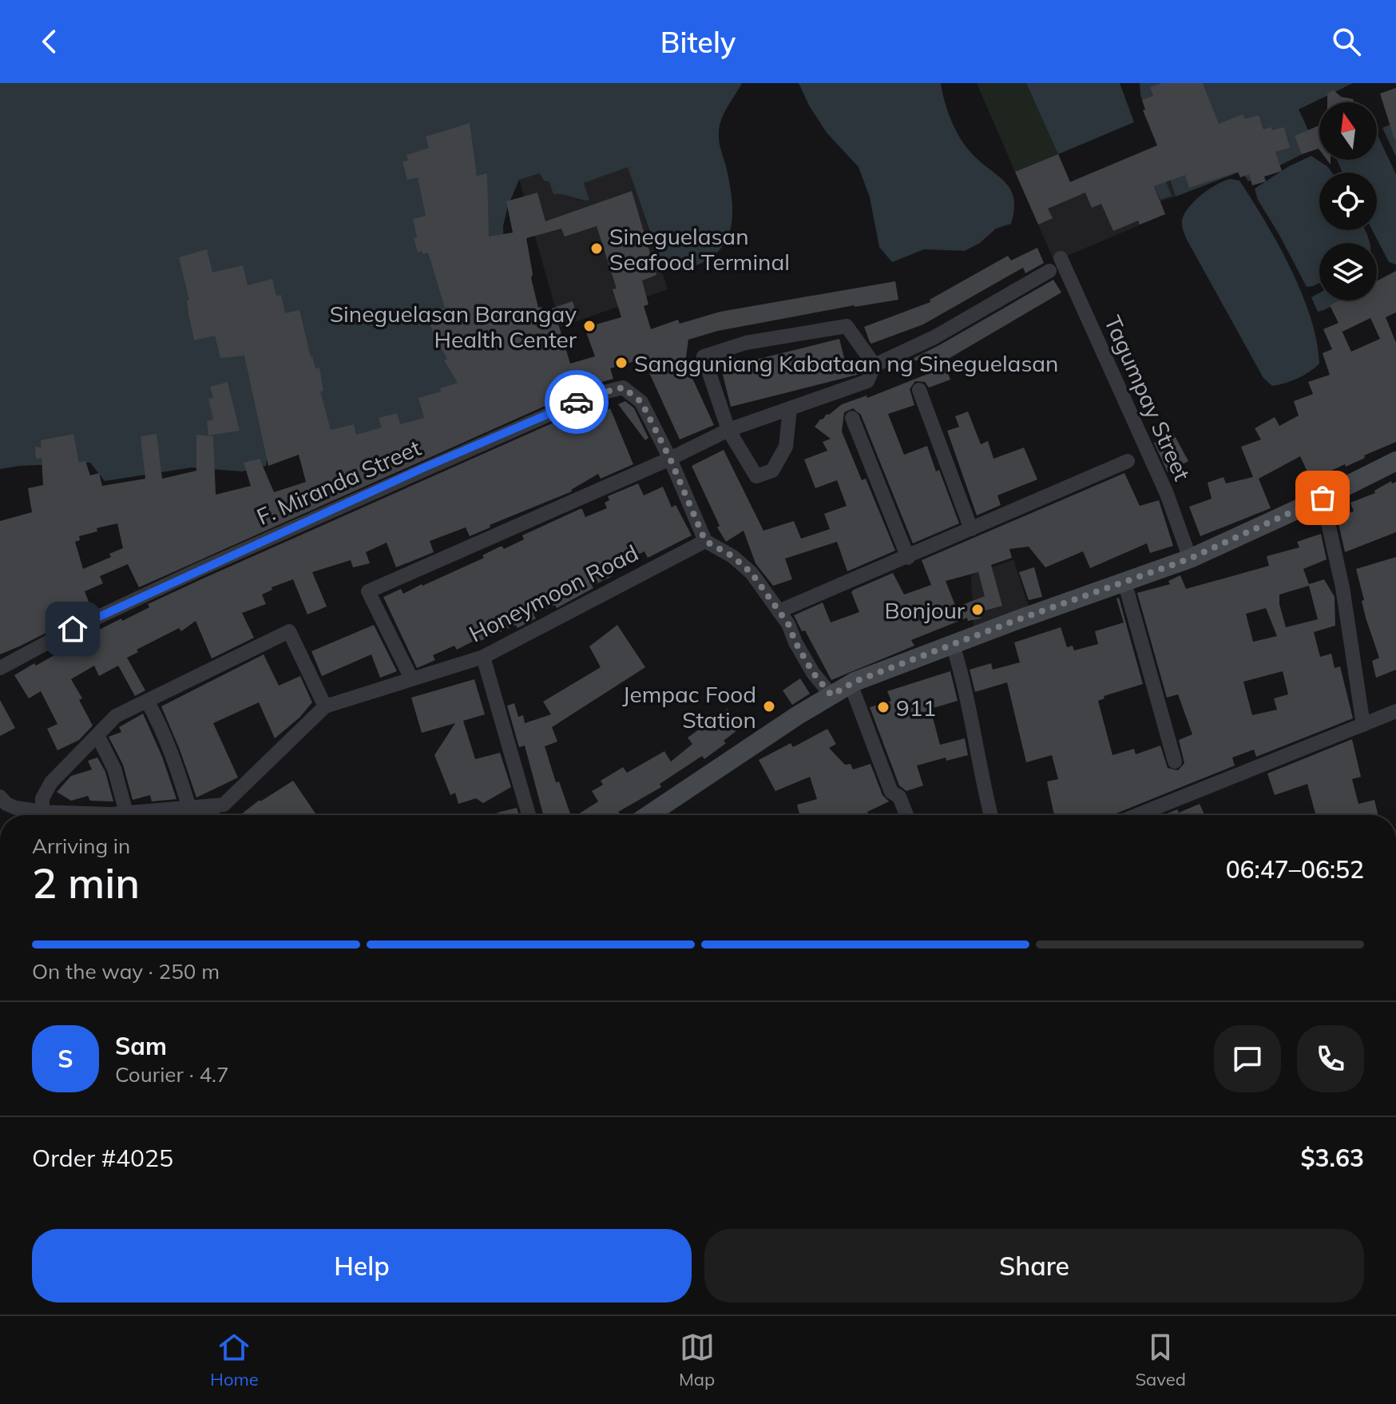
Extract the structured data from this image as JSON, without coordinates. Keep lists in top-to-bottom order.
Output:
{
  "streets": {
    "street": ["Tagumpay Street", "F. Miranda Street", "Honeymoon Road"]
  },
  "places": [
    "Sineguelasan Seafood Terminal",
    "Sineguelasan Barangay Health Center",
    "Sangguniang Kabataan ng Sineguelasan",
    "Bonjour",
    "Jempac Food Station",
    "911"
  ],
  "north": "top",
  "page": {
    "header": "Bitely",
    "heading": ["2 min", "Arriving in", "06:47–06:52"],
    "panel": [
      "Sam",
      "Courier · 4.7",
      "Order #4025",
      "$3.63"
    ],
    "bar": "On the way · 250 m",
    "round": "S",
    "buttons": ["Help", "Share"],
    "tabs": ["Home", "Map", "Saved"]
  }
}
